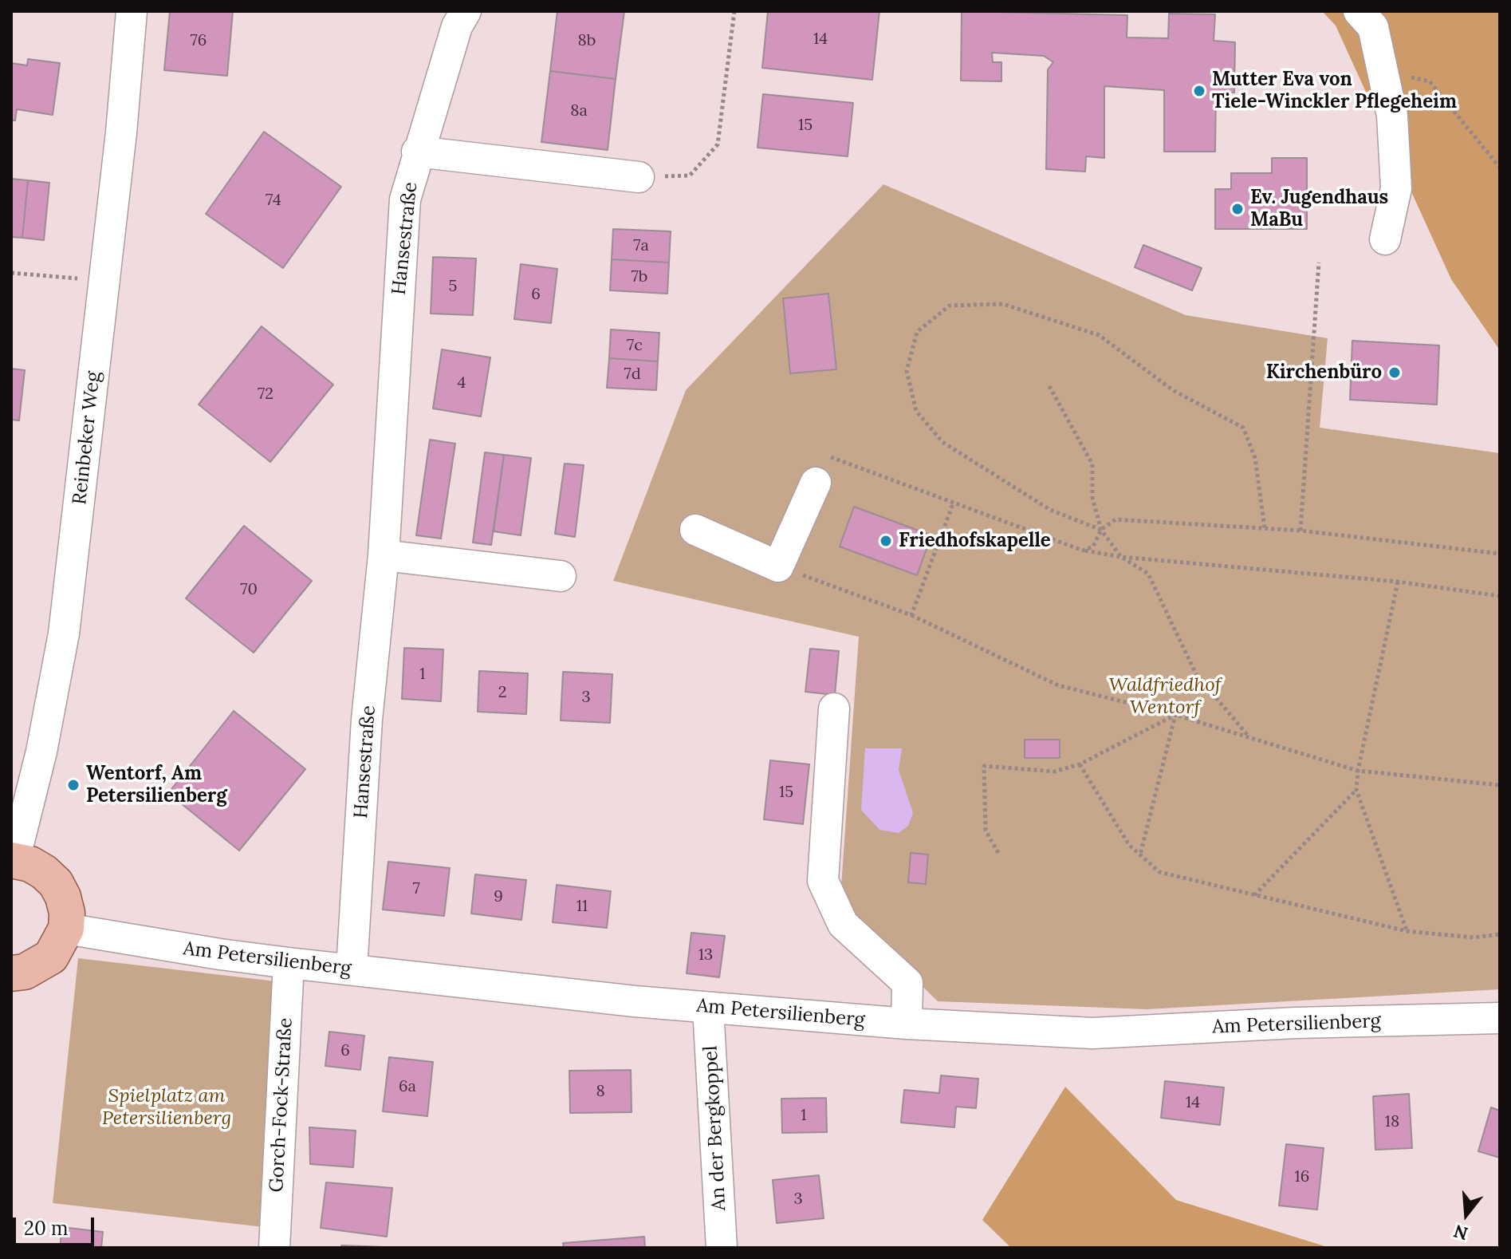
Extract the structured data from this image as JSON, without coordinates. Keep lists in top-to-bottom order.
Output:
{
  "streets": {
    "main road": ["Reinbeker Weg"],
    "street": [
      "Hansestraße",
      "Am Petersilienberg",
      "Gorch-Fock-Straße",
      "An der Bergkoppel"
    ]
  },
  "crossings": [
    ["Hansestraße", "Am Petersilienberg"],
    ["Reinbeker Weg", "Am Petersilienberg"],
    ["Am Petersilienberg", "Gorch-Fock-Straße"],
    ["Am Petersilienberg", "An der Bergkoppel"]
  ],
  "parks": ["Waldfriedhof Wentorf", "Spielplatz am Petersilienberg"],
  "places": [
    "Mutter Eva von Tiele-Winckler Pflegeheim",
    "Ev. Jugendhaus MaBu",
    "Kirchenbüro",
    "Friedhofskapelle",
    "Wentorf, Am Petersilienberg"
  ],
  "house_numbers": [
    "14",
    "76",
    "8b",
    "8a",
    "15",
    "74",
    "7a",
    "7b",
    "5",
    "6",
    "7c",
    "7d",
    "4",
    "72",
    "70",
    "1",
    "2",
    "3",
    "15",
    "7",
    "9",
    "11",
    "13",
    "6",
    "6a",
    "8",
    "14",
    "1",
    "18",
    "16",
    "3"
  ],
  "scale_bar": "20 m",
  "north": "bottom"
}
